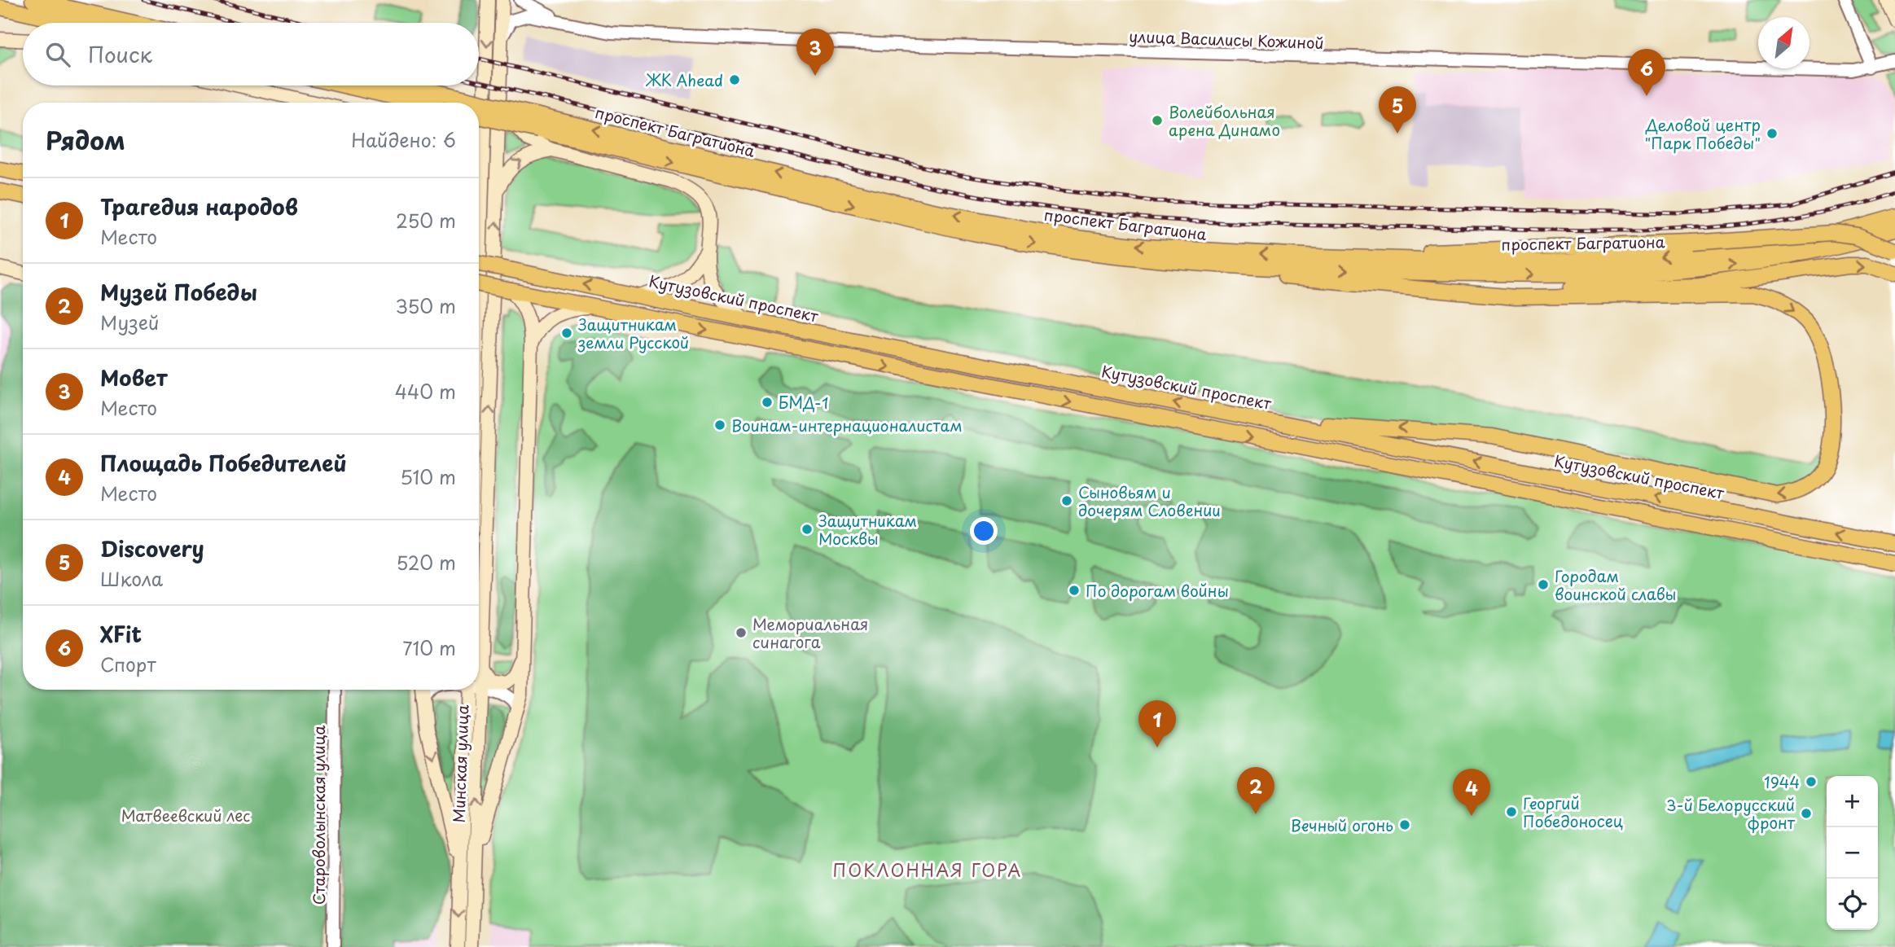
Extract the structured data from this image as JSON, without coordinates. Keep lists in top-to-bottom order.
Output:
{
  "streets": {
    "main road": ["проспект Багратиона", "Кутузовский проспект", "Минская улица"],
    "street": ["улица Василисы Кожиной", "Староволынская улица"]
  },
  "districts": ["ПОКЛОННАЯ ГОРА"],
  "parks": ["Матвеевский лес"],
  "places": [
    "ЖК Ahead",
    "Волейбольная арена Динамо",
    "Деловой центр \"Парк Победы\"",
    "Защитникам земли Русской",
    "БМД-1",
    "Воинам-интернационалистам",
    "Сыновьям и дочерям Словении",
    "Защитникам Москвы",
    "Городам воинской славы",
    "По дорогам войны",
    "Мемориальная синагога",
    "1944",
    "Георгий Победоносец",
    "3-й Белорусский фронт",
    "Вечный огонь"
  ],
  "north": "top right",
  "page": {
    "search": "Поиск",
    "pins": [
      "3",
      "6",
      "5",
      "1",
      "2",
      "4"
    ],
    "heading": ["Рядом", "Найдено: 6"],
    "list": [
      {
        "mark": "1",
        "name": "Трагедия народов",
        "note": "Место",
        "value": "250 m"
      },
      {
        "mark": "2",
        "name": "Музей Победы",
        "note": "Музей",
        "value": "350 m"
      },
      {
        "mark": "3",
        "name": "Мовет",
        "note": "Место",
        "value": "440 m"
      },
      {
        "mark": "4",
        "name": "Площадь Победителей",
        "note": "Место",
        "value": "510 m"
      },
      {
        "mark": "5",
        "name": "Discovery",
        "note": "Школа",
        "value": "520 m"
      },
      {
        "mark": "6",
        "name": "XFit",
        "note": "Спорт",
        "value": "710 m"
      }
    ],
    "map_buttons": ["+", "−"]
  }
}
